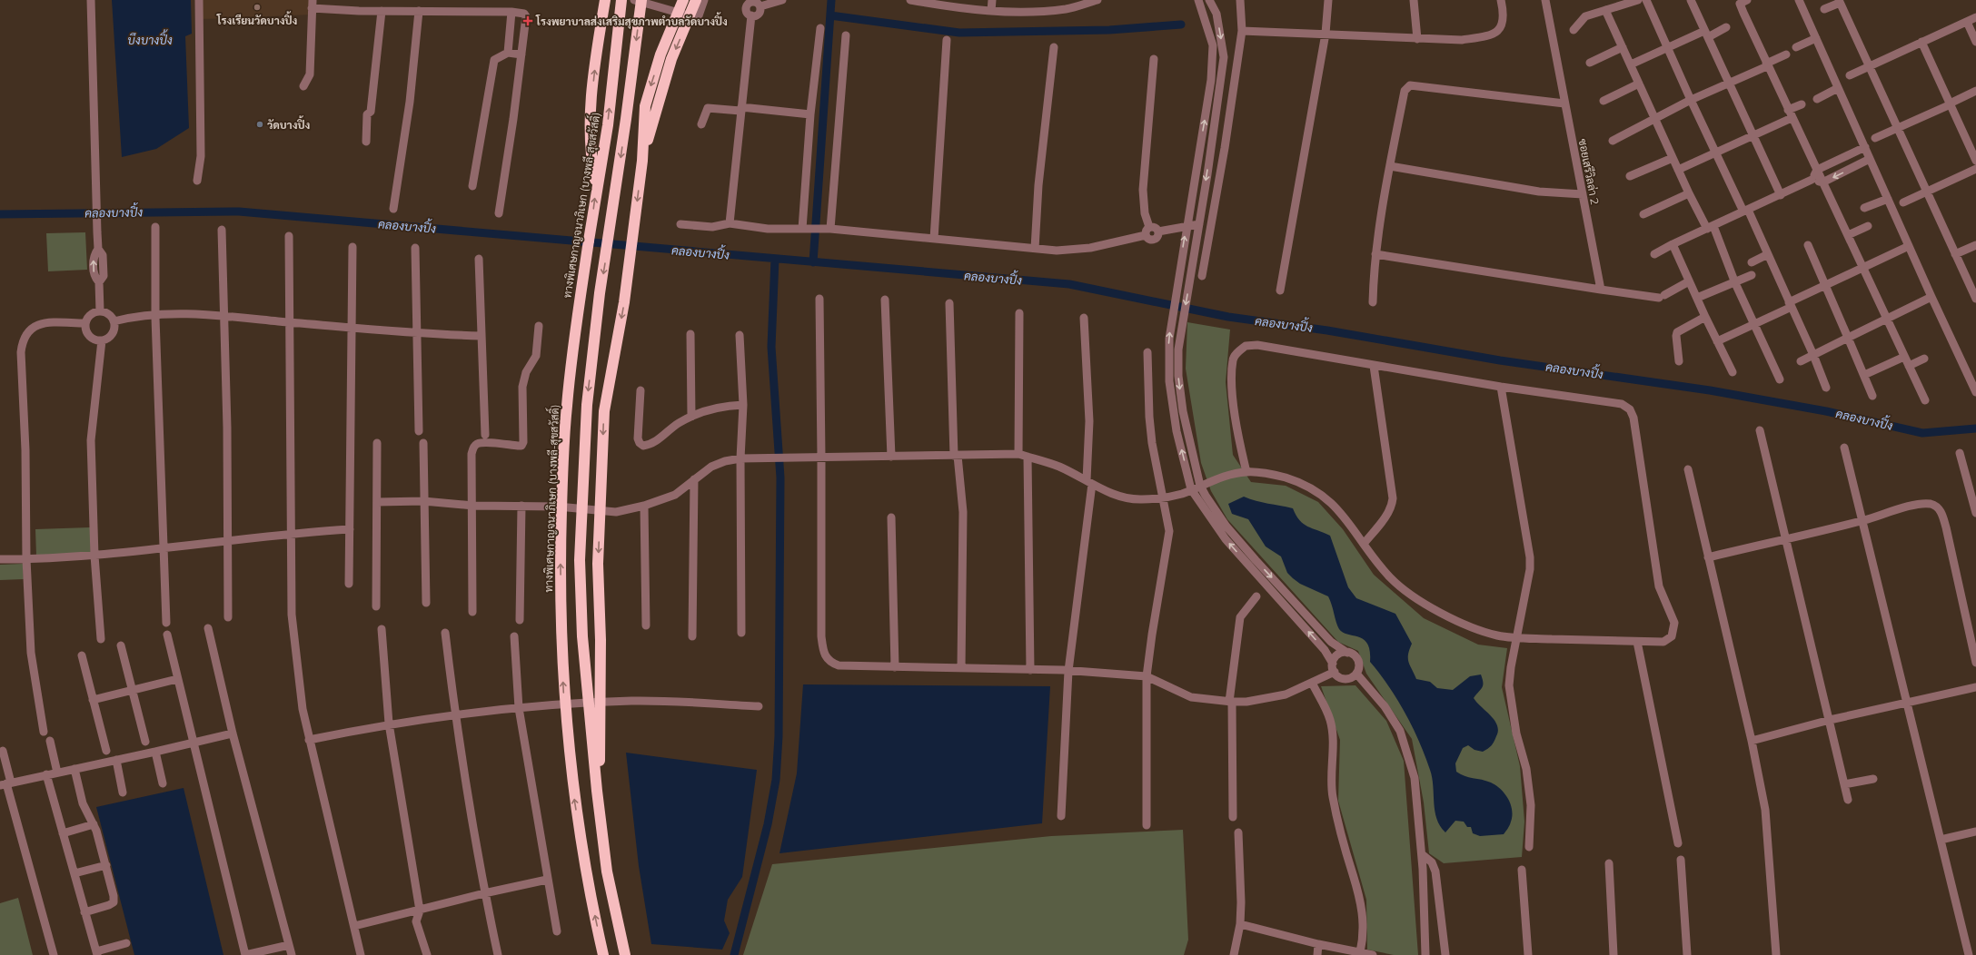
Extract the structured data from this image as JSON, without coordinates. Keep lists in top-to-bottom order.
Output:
{
  "streets": {
    "highway": ["ทางพิเศษกาญจนาภิเษก (บางพลี-สุขสวัสดิ์)"],
    "street": ["ซอยเสรีวิลล่า 2"]
  },
  "water": ["บึงบางปิ้ง", "คลองบางปิ้ง"],
  "places": {
    "other": ["โรงเรียนวัดบางปิ้ง", "วัดบางปิ้ง"],
    "health": ["โรงพยาบาลส่งเสริมสุขภาพตำบลวัดบางปิ้ง"]
  }
}
